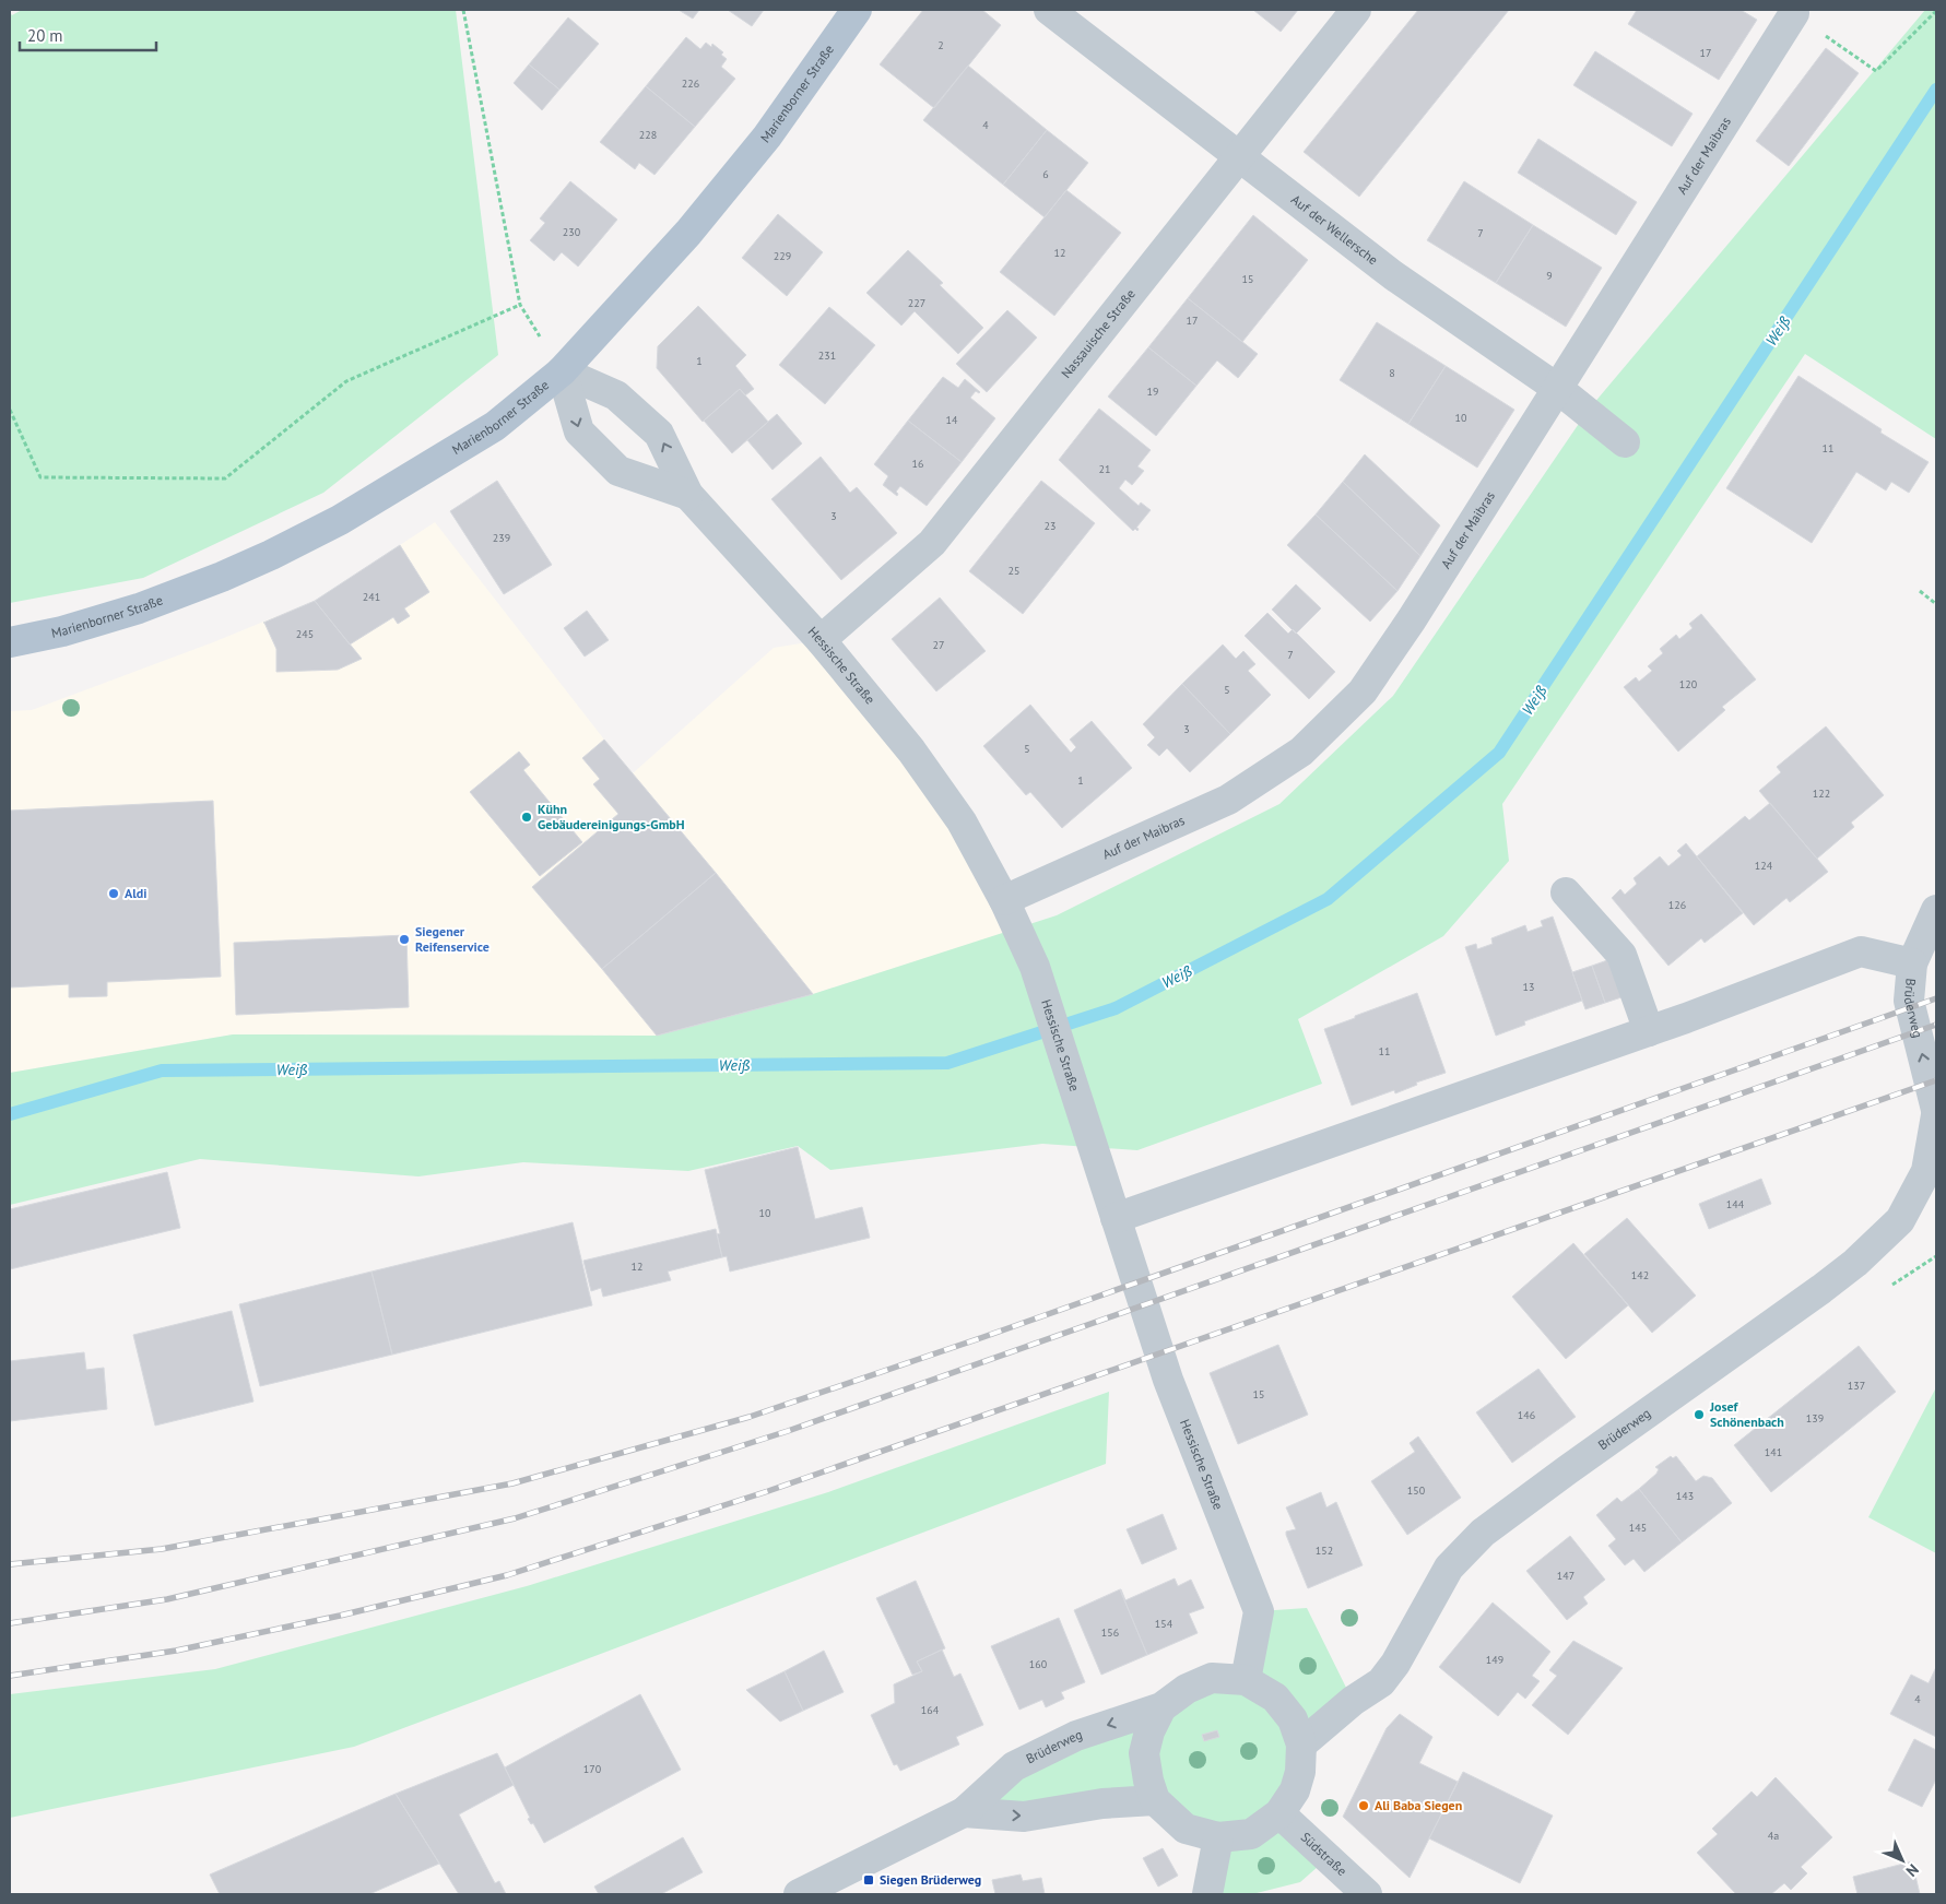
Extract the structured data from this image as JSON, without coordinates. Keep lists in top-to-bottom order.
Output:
{
  "streets": {
    "main road": ["Marienborner Straße"],
    "street": [
      "Auf der Maibras",
      "Auf der Wellersche",
      "Nassauische Straße",
      "Hessische Straße",
      "Brüderweg",
      "Südstraße"
    ]
  },
  "crossings": [
    ["Marienborner Straße", "Hessische Straße"],
    ["Auf der Maibras", "Auf der Wellersche"],
    ["Auf der Maibras", "Hessische Straße"],
    ["Auf der Wellersche", "Nassauische Straße"],
    ["Nassauische Straße", "Hessische Straße"],
    ["Hessische Straße", "Brüderweg"],
    ["Hessische Straße", "Südstraße"],
    ["Brüderweg", "Südstraße"]
  ],
  "water": ["Weiß"],
  "places": {
    "other": [
      "Kühn Gebäudereinigungs-GmbH",
      "Aldi",
      "Siegener Reifenservice",
      "Josef Schönenbach",
      "Ali Baba Siegen"
    ],
    "transit": ["Siegen Brüderweg"]
  },
  "house_numbers": [
    "2",
    "17",
    "226",
    "4",
    "228",
    "6",
    "230",
    "7",
    "12",
    "229",
    "9",
    "15",
    "227",
    "17",
    "231",
    "1",
    "8",
    "19",
    "10",
    "14",
    "11",
    "16",
    "21",
    "3",
    "23",
    "239",
    "25",
    "241",
    "245",
    "27",
    "7",
    "120",
    "5",
    "3",
    "5",
    "1",
    "122",
    "124",
    "126",
    "13",
    "11",
    "144",
    "10",
    "12",
    "142",
    "137",
    "15",
    "146",
    "139",
    "141",
    "150",
    "143",
    "145",
    "152",
    "147",
    "154",
    "156",
    "149",
    "160",
    "4",
    "164",
    "170",
    "4a"
  ],
  "scale_bar": "20 m",
  "north": "bottom right"
}
